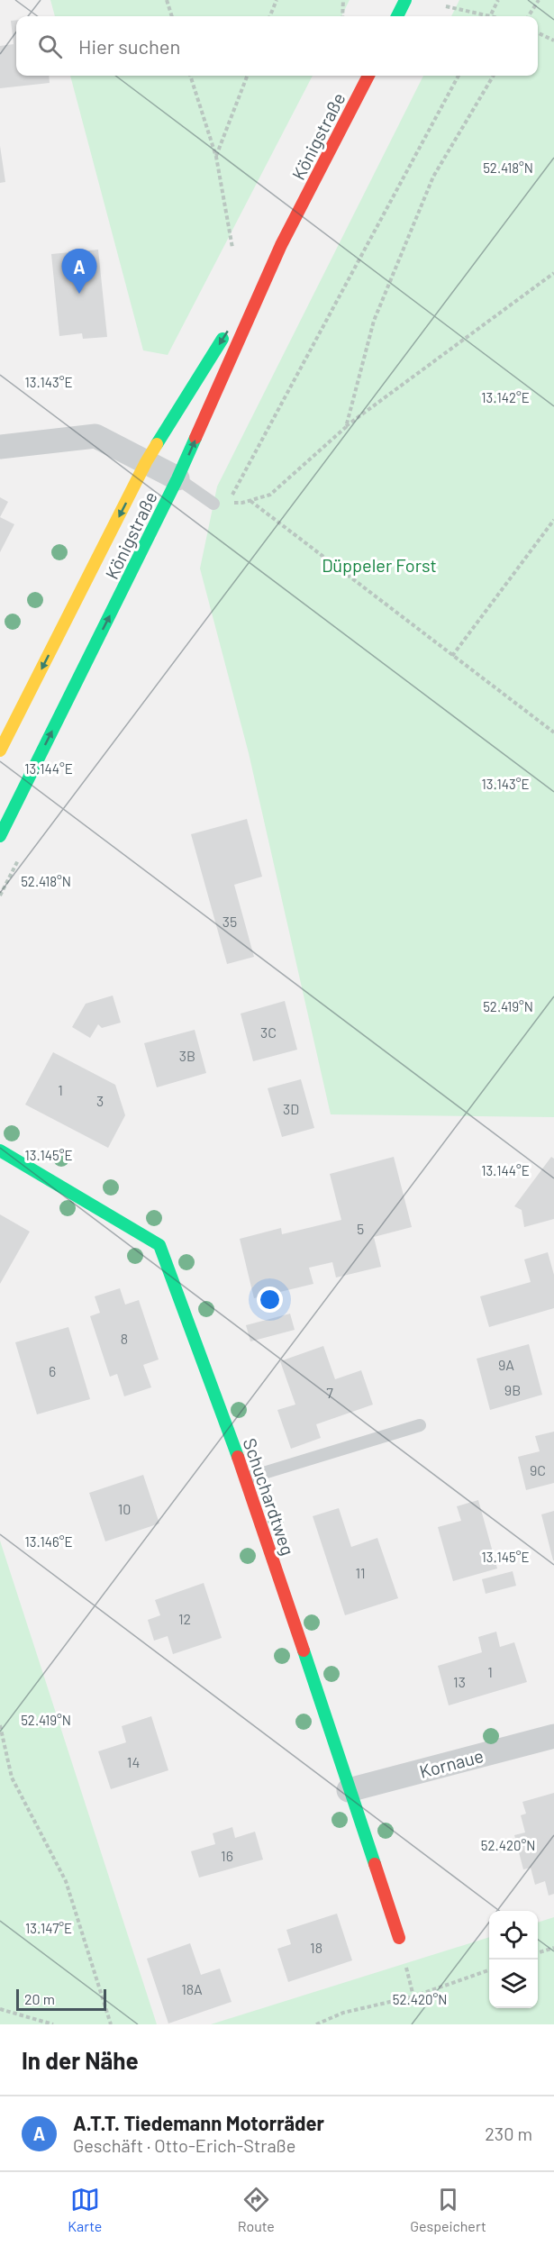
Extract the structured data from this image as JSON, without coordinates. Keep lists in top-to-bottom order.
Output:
{
  "streets": {
    "main road": ["Königstraße", "Schuchardtweg"],
    "street": ["Kornaue"]
  },
  "crossings": [
    ["Schuchardtweg", "Kornaue"]
  ],
  "parks": ["Düppeler Forst"],
  "house_numbers": [
    "35",
    "3C",
    "3B",
    "1",
    "3",
    "3D",
    "5",
    "8",
    "9A",
    "6",
    "9B",
    "7",
    "9C",
    "10",
    "11",
    "12",
    "1",
    "13",
    "14",
    "16",
    "18",
    "18A"
  ],
  "scale_bar": "20 m",
  "page": {
    "search": "Hier suchen",
    "pins": "A",
    "scale": "20 m",
    "heading": "In der Nähe",
    "list": [
      {
        "mark": "A",
        "name": "A.T.T. Tiedemann Motorräder",
        "note": "Geschäft · Otto-Erich-Straße",
        "value": "230 m"
      }
    ],
    "nav": ["Karte", "Route", "Gespeichert"]
  },
  "coordinates": [
    "52.418°N",
    "13.143°E",
    "13.142°E",
    "13.144°E",
    "52.419°N",
    "13.145°E",
    "13.146°E",
    "52.420°N",
    "13.147°E"
  ]
}
